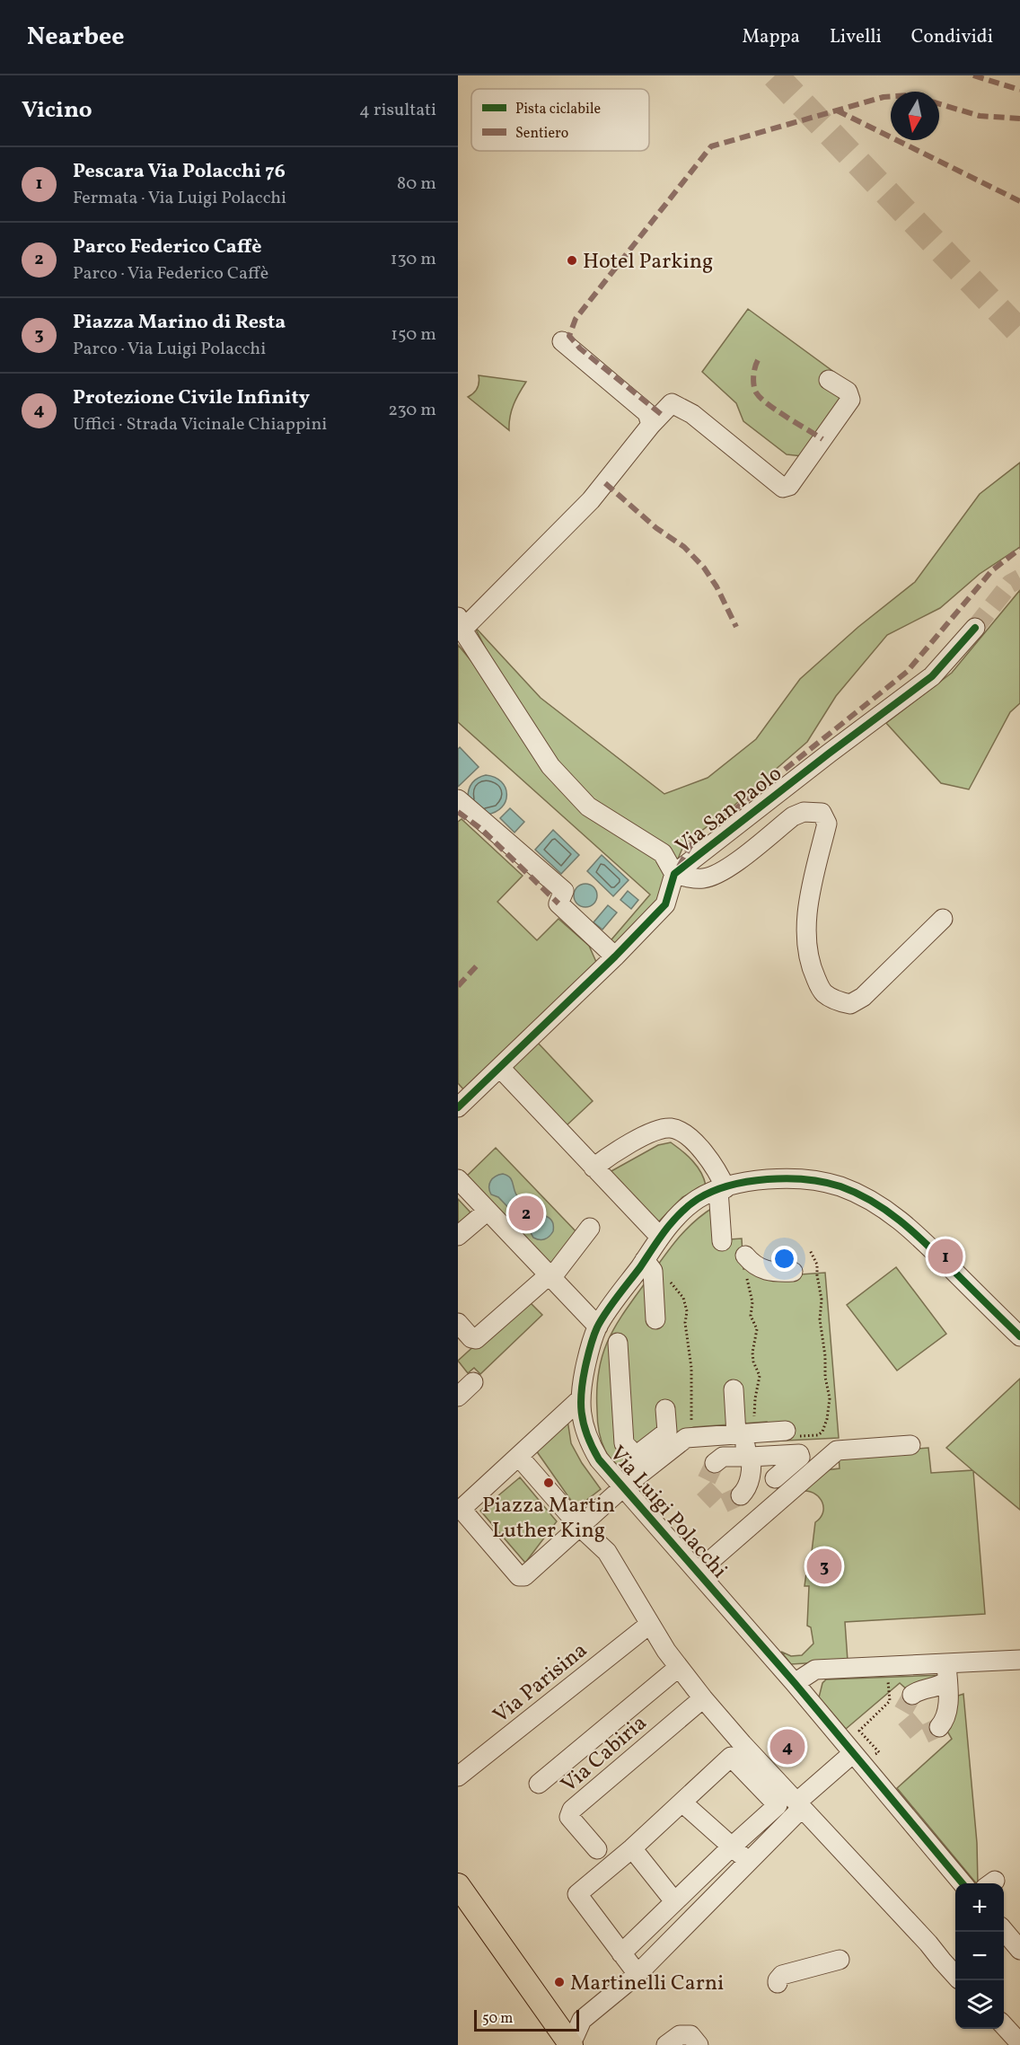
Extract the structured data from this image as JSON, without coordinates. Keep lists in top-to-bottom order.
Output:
{
  "streets": {
    "street": [
      "Via San Paolo",
      "Via Luigi Polacchi",
      "Via Parisina",
      "Via Cabiria"
    ]
  },
  "places": ["Hotel Parking", "Piazza Martin Luther King", "Martinelli Carni"],
  "legend": ["Pista ciclabile", "Sentiero"],
  "scale_bar": "50 m",
  "north": "bottom",
  "page": {
    "header": "Nearbee",
    "nav": ["Mappa", "Livelli", "Condividi"],
    "heading": ["Vicino", "4 risultati"],
    "list": [
      {
        "mark": "1",
        "name": "Pescara Via Polacchi 76",
        "note": "Fermata · Via Luigi Polacchi",
        "value": "80 m"
      },
      {
        "mark": "2",
        "name": "Parco Federico Caffè",
        "note": "Parco · Via Federico Caffè",
        "value": "130 m"
      },
      {
        "mark": "3",
        "name": "Piazza Marino di Resta",
        "note": "Parco · Via Luigi Polacchi",
        "value": "150 m"
      },
      {
        "mark": "4",
        "name": "Protezione Civile Infinity",
        "note": "Uffici · Strada Vicinale Chiappini",
        "value": "230 m"
      }
    ],
    "pins": [
      "2",
      "1",
      "3",
      "4"
    ],
    "map_buttons": ["+", "−"],
    "scale": "50 m"
  }
}
